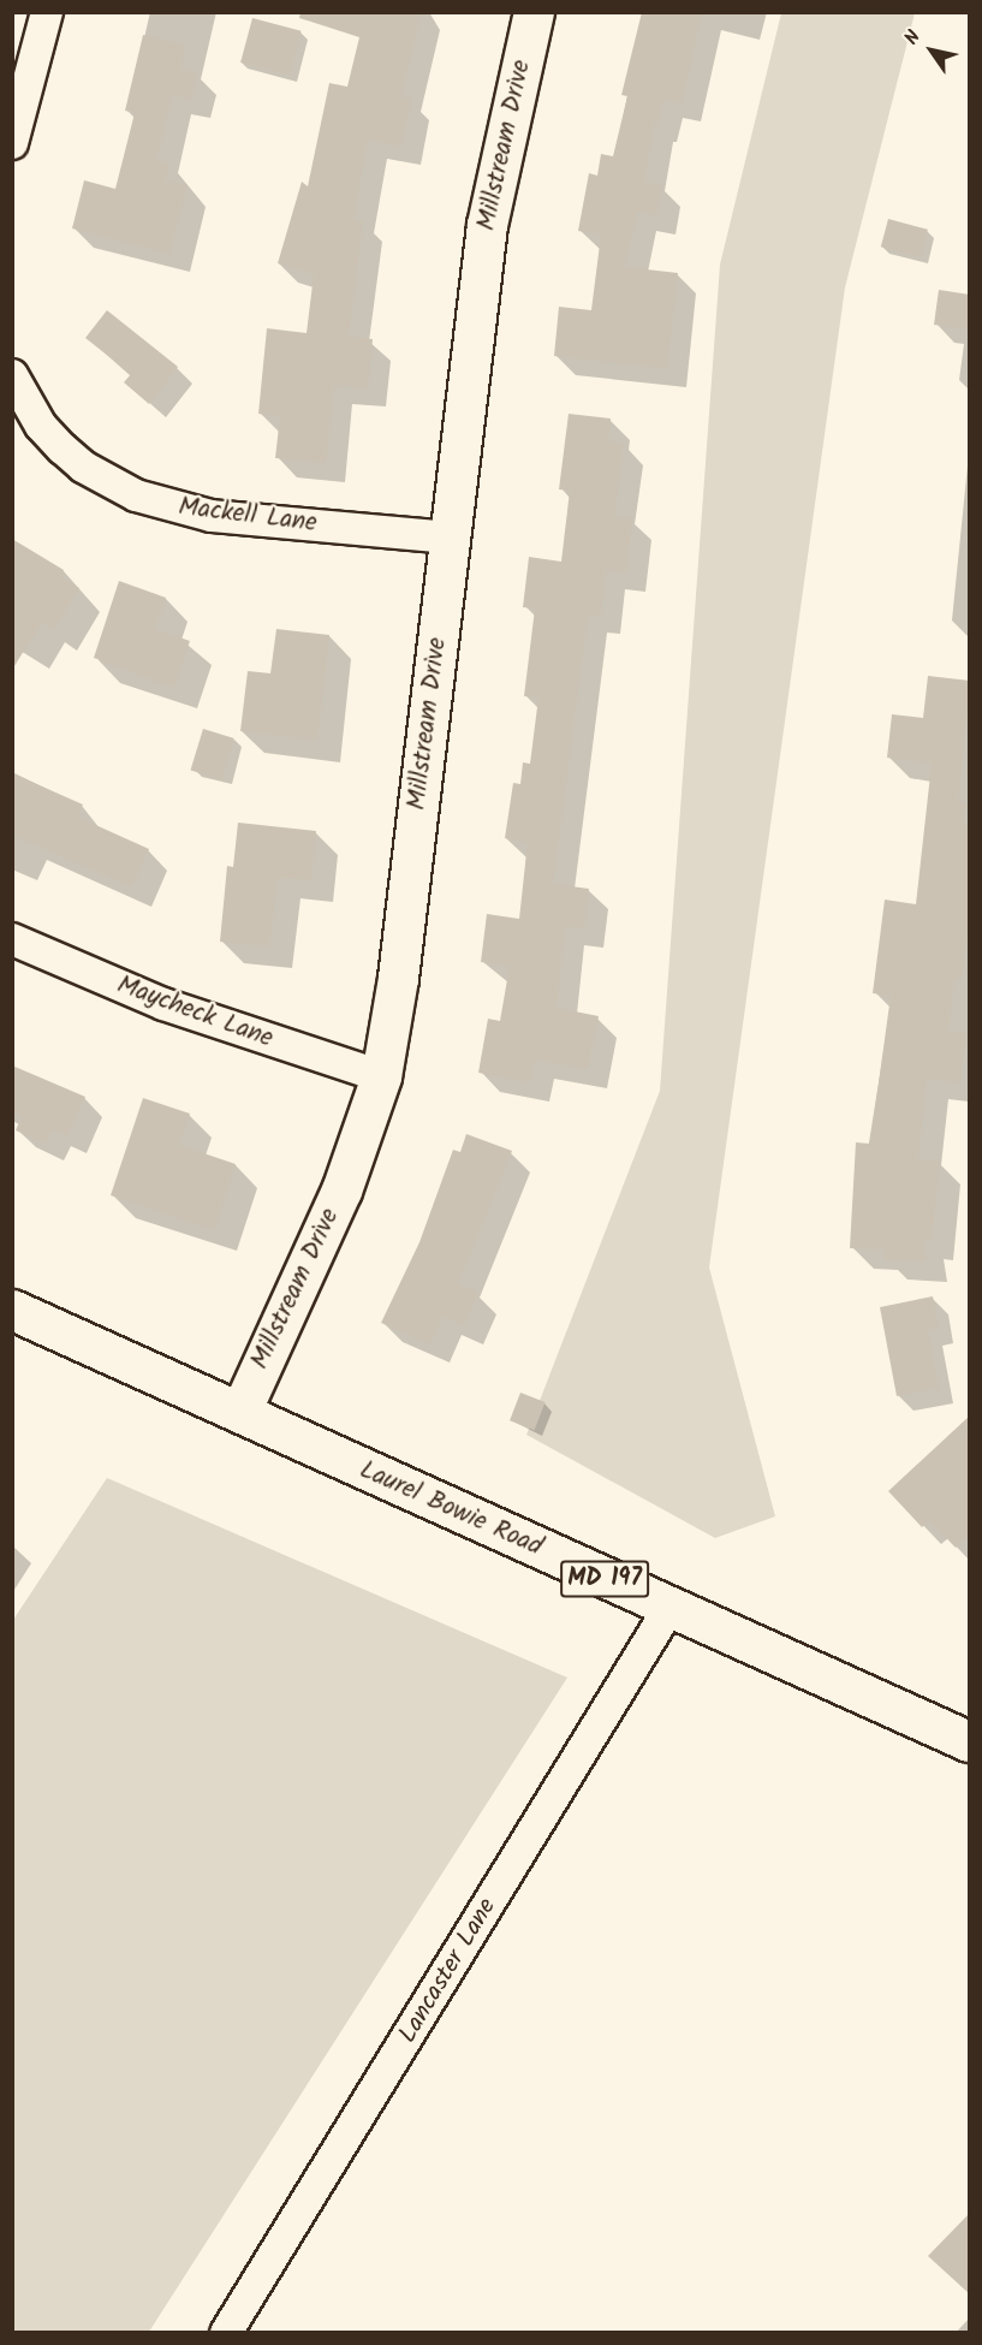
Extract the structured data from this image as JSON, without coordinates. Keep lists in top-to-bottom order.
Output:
{
  "streets": {
    "street": [
      "Millstream Drive",
      "Mackell Lane",
      "Maycheck Lane",
      "Laurel Bowie Road",
      "MD 197",
      "Lancaster Lane"
    ]
  },
  "crossings": [
    ["Millstream Drive", "Mackell Lane"],
    ["Millstream Drive", "Maycheck Lane"],
    ["Millstream Drive", "Laurel Bowie Road"],
    ["Laurel Bowie Road", "Lancaster Lane"]
  ],
  "north": "top left"
}
